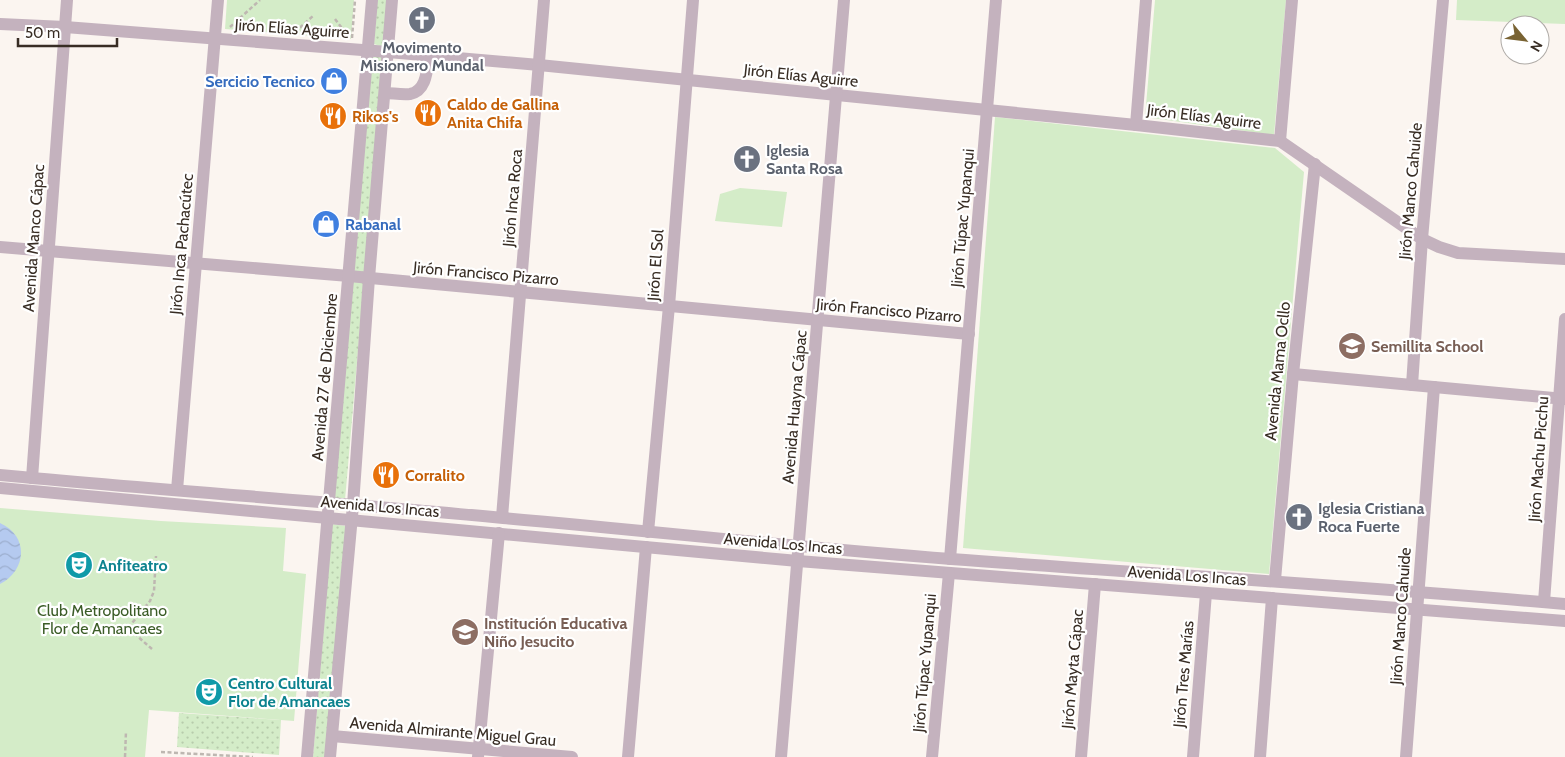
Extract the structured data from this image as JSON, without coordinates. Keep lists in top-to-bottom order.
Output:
{
  "streets": {
    "street": [
      "Jirón Elías Aguirre",
      "Jirón Manco Cahuide",
      "Jirón Inca Roca",
      "Jirón Túpac Yupanqui",
      "Avenida Manco Cápac",
      "Jirón Inca Pachacútec",
      "Jirón El Sol",
      "Jirón Francisco Pizarro",
      "Avenida Mama Ocllo",
      "Avenida 27 de Diciembre",
      "Avenida Huayna Cápac",
      "Jirón Machu Picchu",
      "Avenida Los Incas",
      "Jirón Mayta Cápac",
      "Jirón Tres Marías",
      "Avenida Almirante Miguel Grau"
    ]
  },
  "crossings": [
    ["Jirón Elías Aguirre", "Jirón Manco Cahuide"],
    ["Jirón Elías Aguirre", "Jirón Inca Roca"],
    ["Jirón Elías Aguirre", "Jirón Túpac Yupanqui"],
    ["Jirón Elías Aguirre", "Avenida Manco Cápac"],
    ["Jirón Elías Aguirre", "Jirón Inca Pachacútec"],
    ["Jirón Elías Aguirre", "Jirón El Sol"],
    ["Jirón Elías Aguirre", "Avenida Mama Ocllo"],
    ["Jirón Elías Aguirre", "Avenida 27 de Diciembre"],
    ["Jirón Elías Aguirre", "Avenida Huayna Cápac"],
    ["Jirón Manco Cahuide", "Avenida Los Incas"],
    ["Jirón Inca Roca", "Jirón Francisco Pizarro"],
    ["Jirón Inca Roca", "Avenida Los Incas"],
    ["Jirón Túpac Yupanqui", "Jirón Francisco Pizarro"],
    ["Jirón Túpac Yupanqui", "Avenida Los Incas"],
    ["Avenida Manco Cápac", "Jirón Francisco Pizarro"],
    ["Avenida Manco Cápac", "Avenida Los Incas"],
    ["Jirón Inca Pachacútec", "Jirón Francisco Pizarro"],
    ["Jirón Inca Pachacútec", "Avenida Los Incas"],
    ["Jirón El Sol", "Jirón Francisco Pizarro"],
    ["Jirón El Sol", "Avenida Los Incas"],
    ["Jirón Francisco Pizarro", "Avenida 27 de Diciembre"],
    ["Jirón Francisco Pizarro", "Avenida Huayna Cápac"],
    ["Avenida Mama Ocllo", "Avenida Los Incas"],
    ["Avenida 27 de Diciembre", "Avenida Los Incas"],
    ["Avenida Huayna Cápac", "Avenida Los Incas"],
    ["Jirón Machu Picchu", "Avenida Los Incas"],
    ["Avenida Los Incas", "Jirón Mayta Cápac"],
    ["Avenida Los Incas", "Jirón Tres Marías"]
  ],
  "parks": ["Club Metropolitano Flor de Amancaes"],
  "places": {
    "church": ["Movimento Misionero Mundal", "Iglesia Santa Rosa", "Iglesia Cristiana Roca Fuerte"],
    "shop": ["Sercicio Tecnico", "Rabanal"],
    "restaurant": ["Caldo de Gallina Anita Chifa", "Rikos's", "Corralito"],
    "school or university": ["Semillita School", "Institución Educativa Niño Jesucito"],
    "theatre": ["Anfiteatro", "Centro Cultural Flor de Amancaes"]
  },
  "scale_bar": "50 m",
  "north": "bottom right"
}
